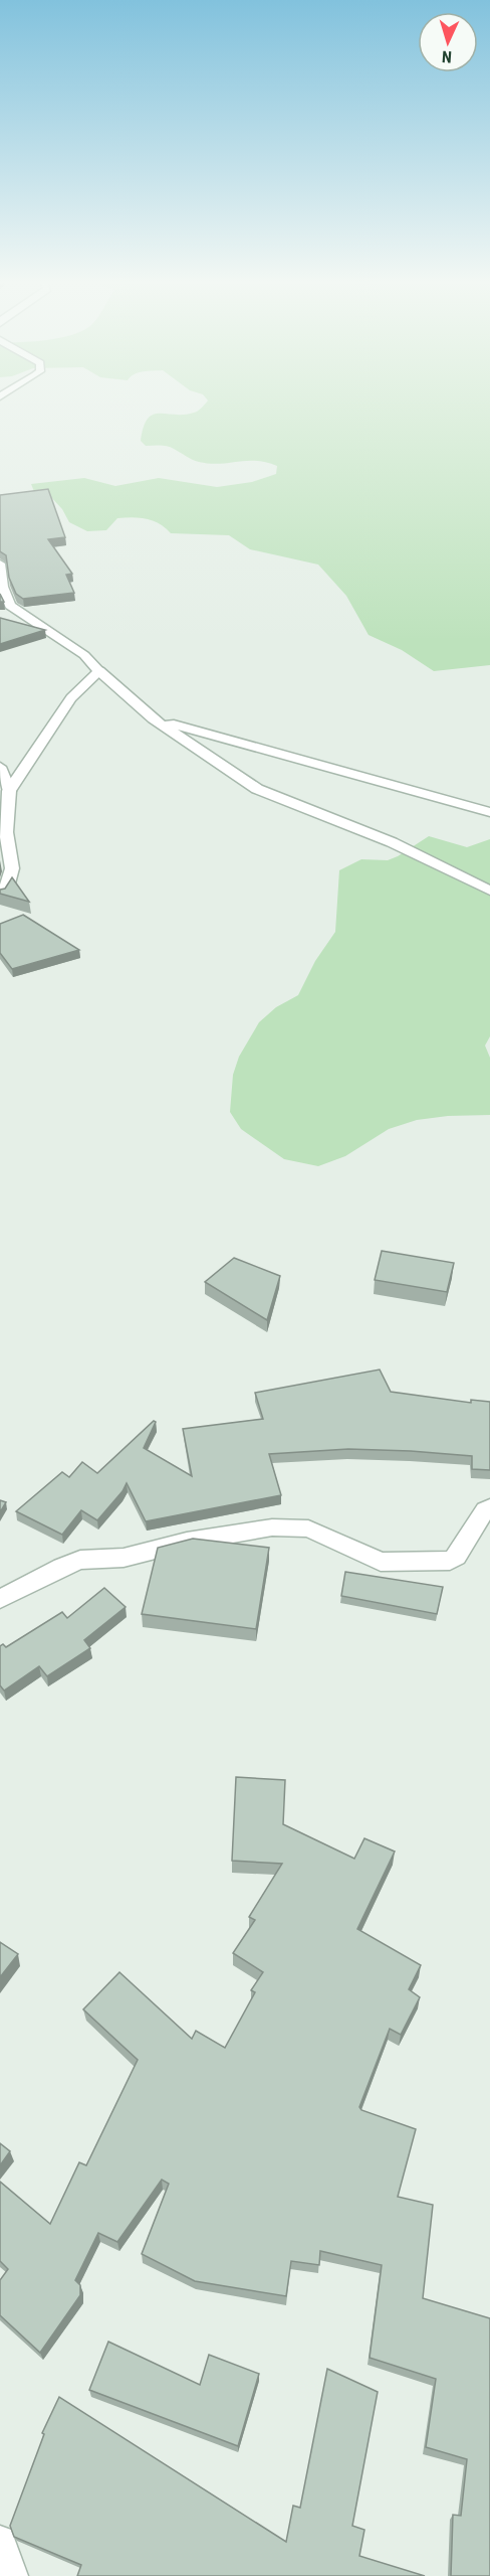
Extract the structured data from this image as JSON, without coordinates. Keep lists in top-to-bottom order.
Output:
{
  "north": "bottom"
}
